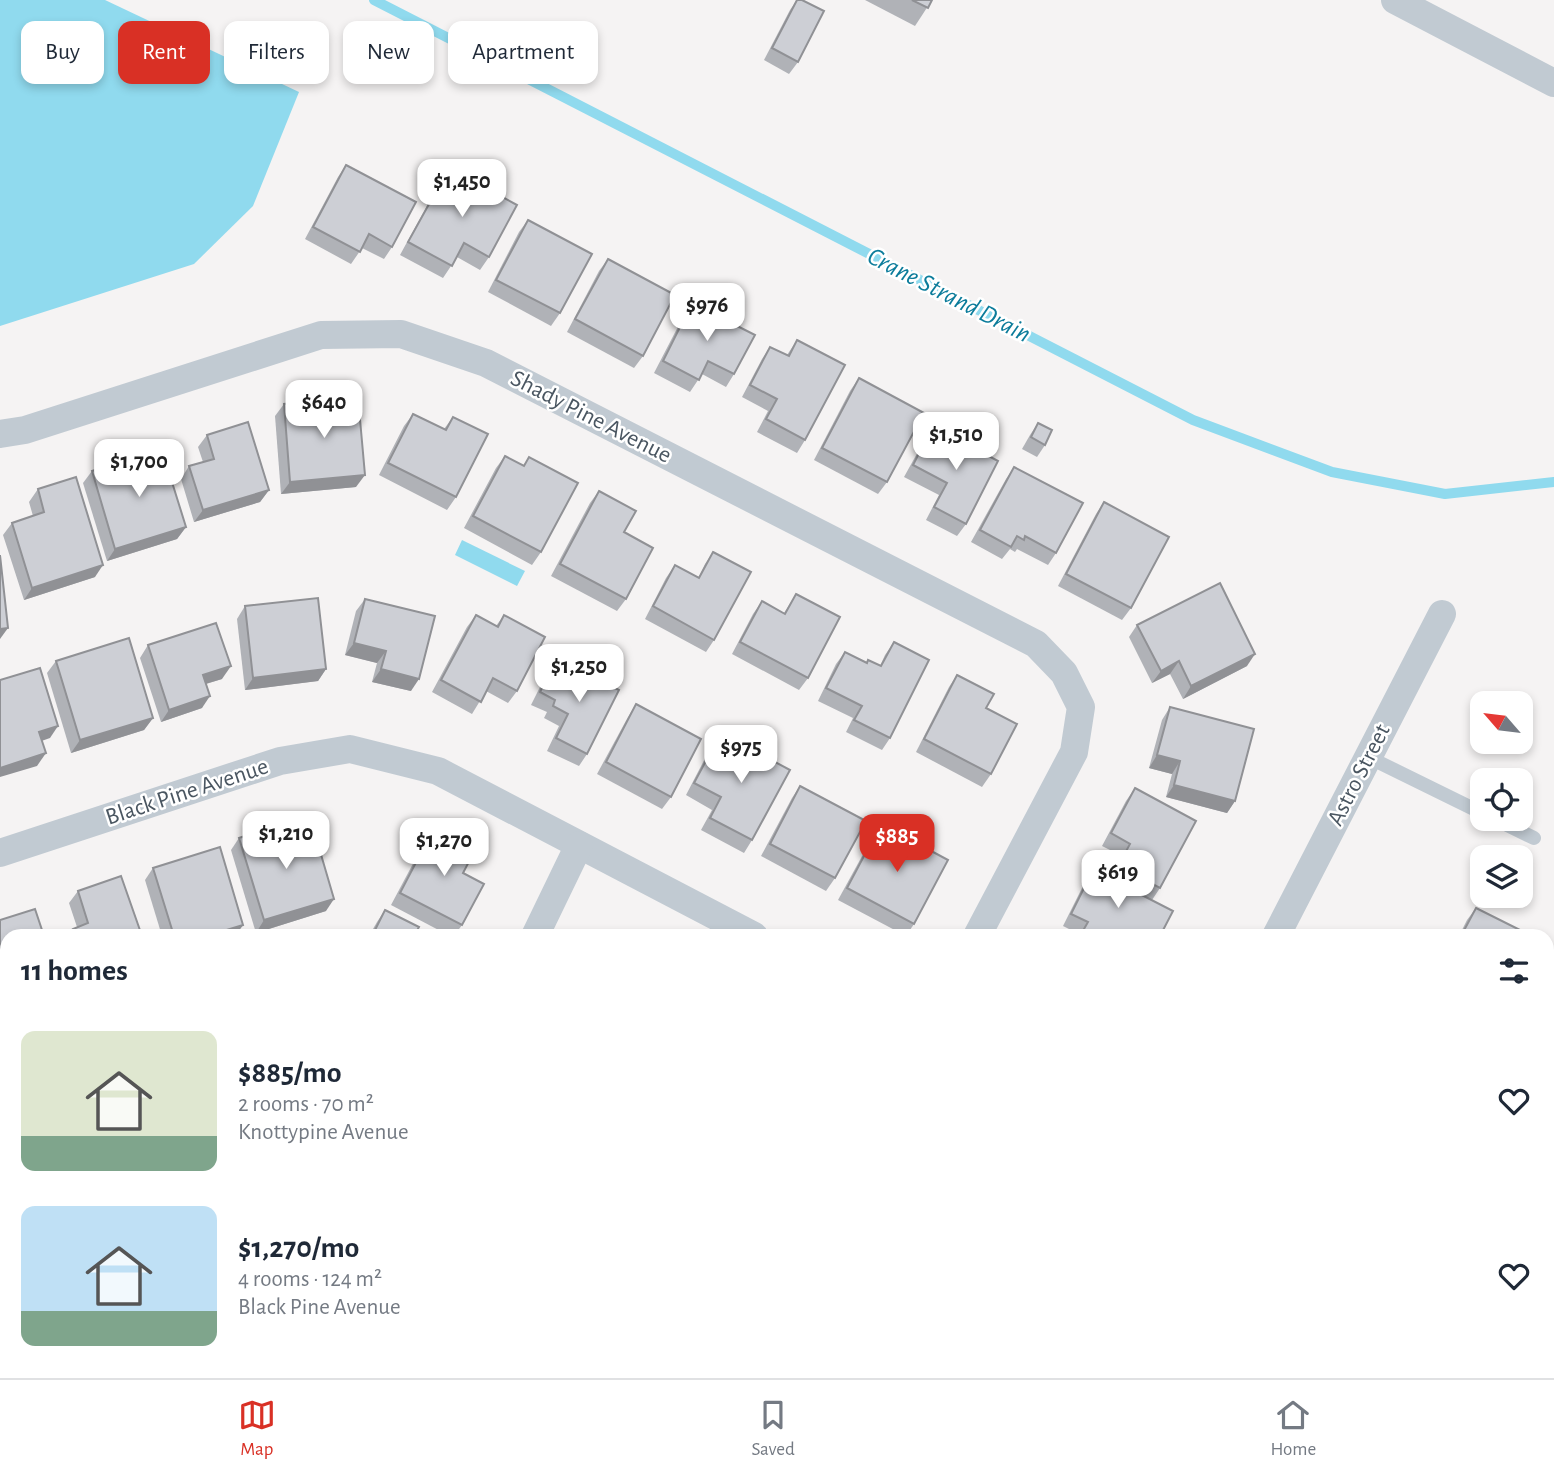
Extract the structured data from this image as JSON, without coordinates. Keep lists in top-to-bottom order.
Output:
{
  "streets": {
    "street": ["Shady Pine Avenue", "Astro Street", "Black Pine Avenue"]
  },
  "water": ["Crane Strand Drain"],
  "north": "top left",
  "page": {
    "chip": [
      "Buy",
      "Rent",
      "Filters",
      "New",
      "Apartment"
    ],
    "price": [
      "$1,450",
      "$976",
      "$640",
      "$1,510",
      "$1,700",
      "$1,250",
      "$975",
      "$1,210",
      "$885",
      "$1,270",
      "$619"
    ],
    "heading": "11 homes",
    "list": [
      {
        "name": "$885/mo",
        "note": "2 rooms · 70 m² · Knottypine Avenue"
      },
      {
        "name": "$1,270/mo",
        "note": "4 rooms · 124 m² · Black Pine Avenue"
      }
    ],
    "tabs": ["Map", "Saved", "Home"]
  }
}
